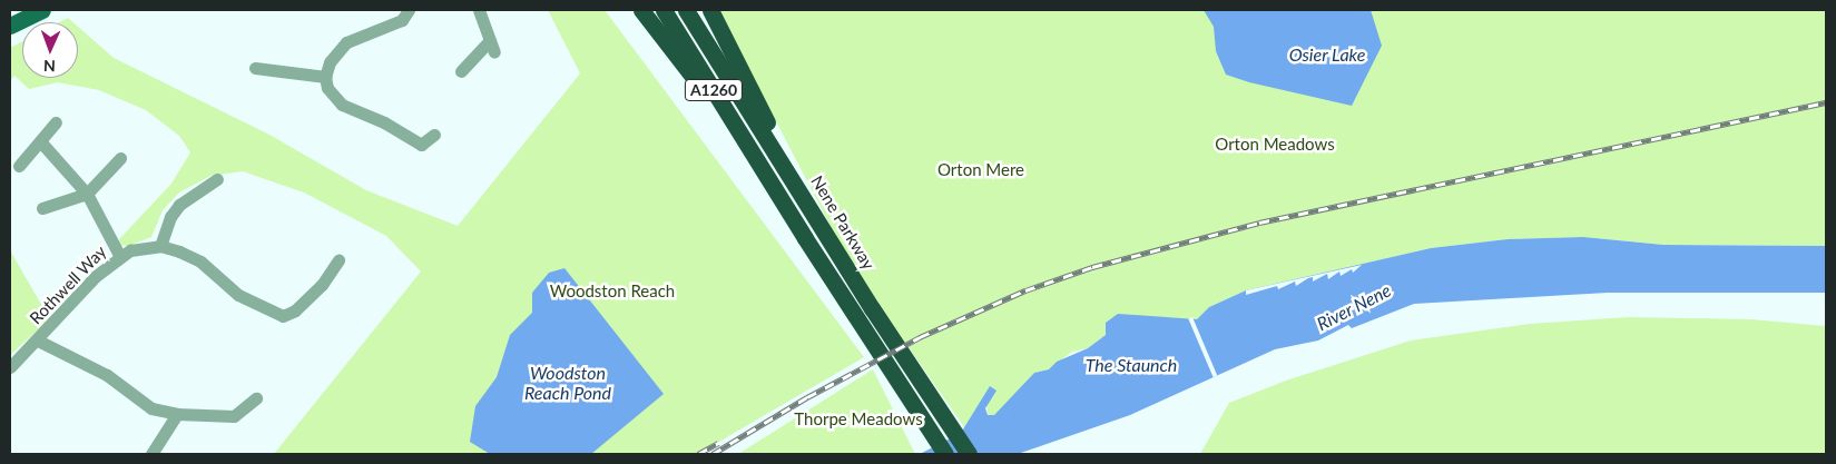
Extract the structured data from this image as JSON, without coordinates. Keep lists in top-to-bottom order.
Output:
{
  "streets": {
    "highway": ["A1260", "Nene Parkway"],
    "street": ["Rothwell Way"]
  },
  "water": [
    "Osier Lake",
    "River Nene",
    "The Staunch",
    "Woodston Reach Pond"
  ],
  "parks": [
    "Orton Meadows",
    "Orton Mere",
    "Woodston Reach",
    "Thorpe Meadows"
  ],
  "north": "bottom"
}
